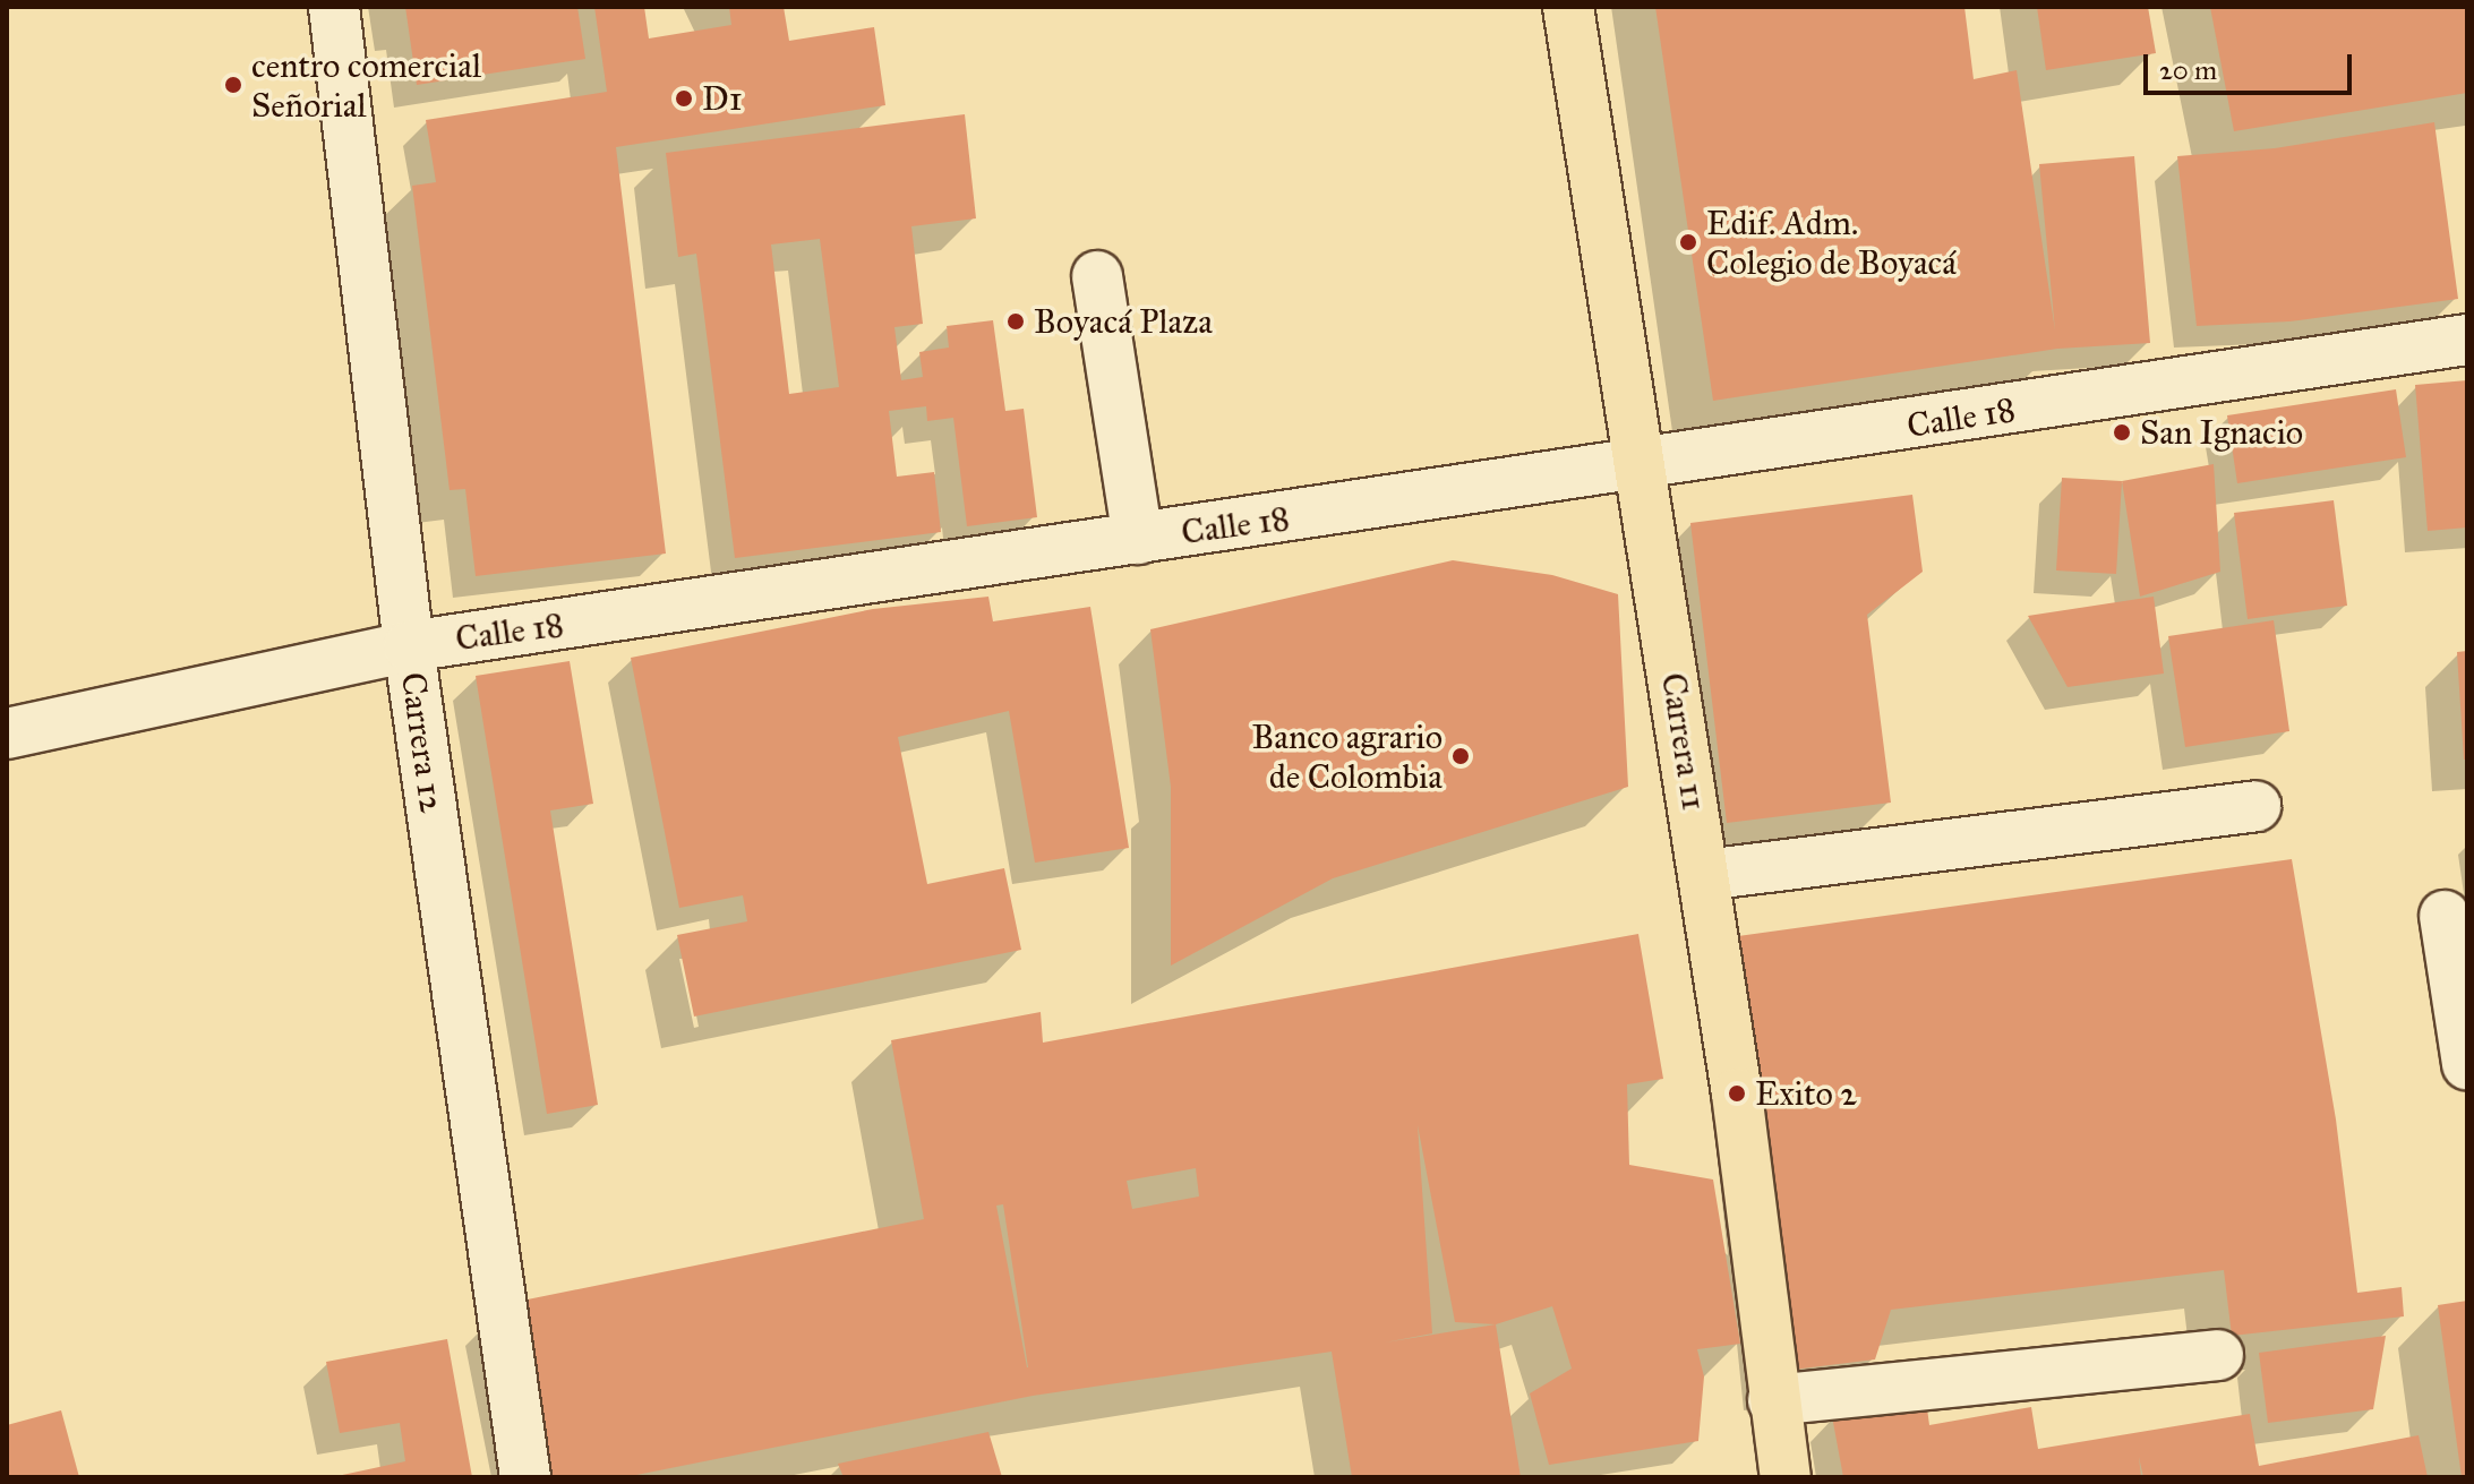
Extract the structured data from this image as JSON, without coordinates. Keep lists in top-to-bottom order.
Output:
{
  "streets": {
    "main road": ["Carrera 11"],
    "street": ["Calle 18", "Carrera 12"]
  },
  "crossings": [
    ["Calle 18", "Carrera 11"],
    ["Calle 18", "Carrera 12"]
  ],
  "places": [
    "centro comercial Señorial",
    "D1",
    "Edif. Adm. Colegio de Boyacá",
    "Boyacá Plaza",
    "San Ignacio",
    "Banco agrario de Colombia",
    "Exito 2"
  ],
  "scale_bar": "20 m"
}
